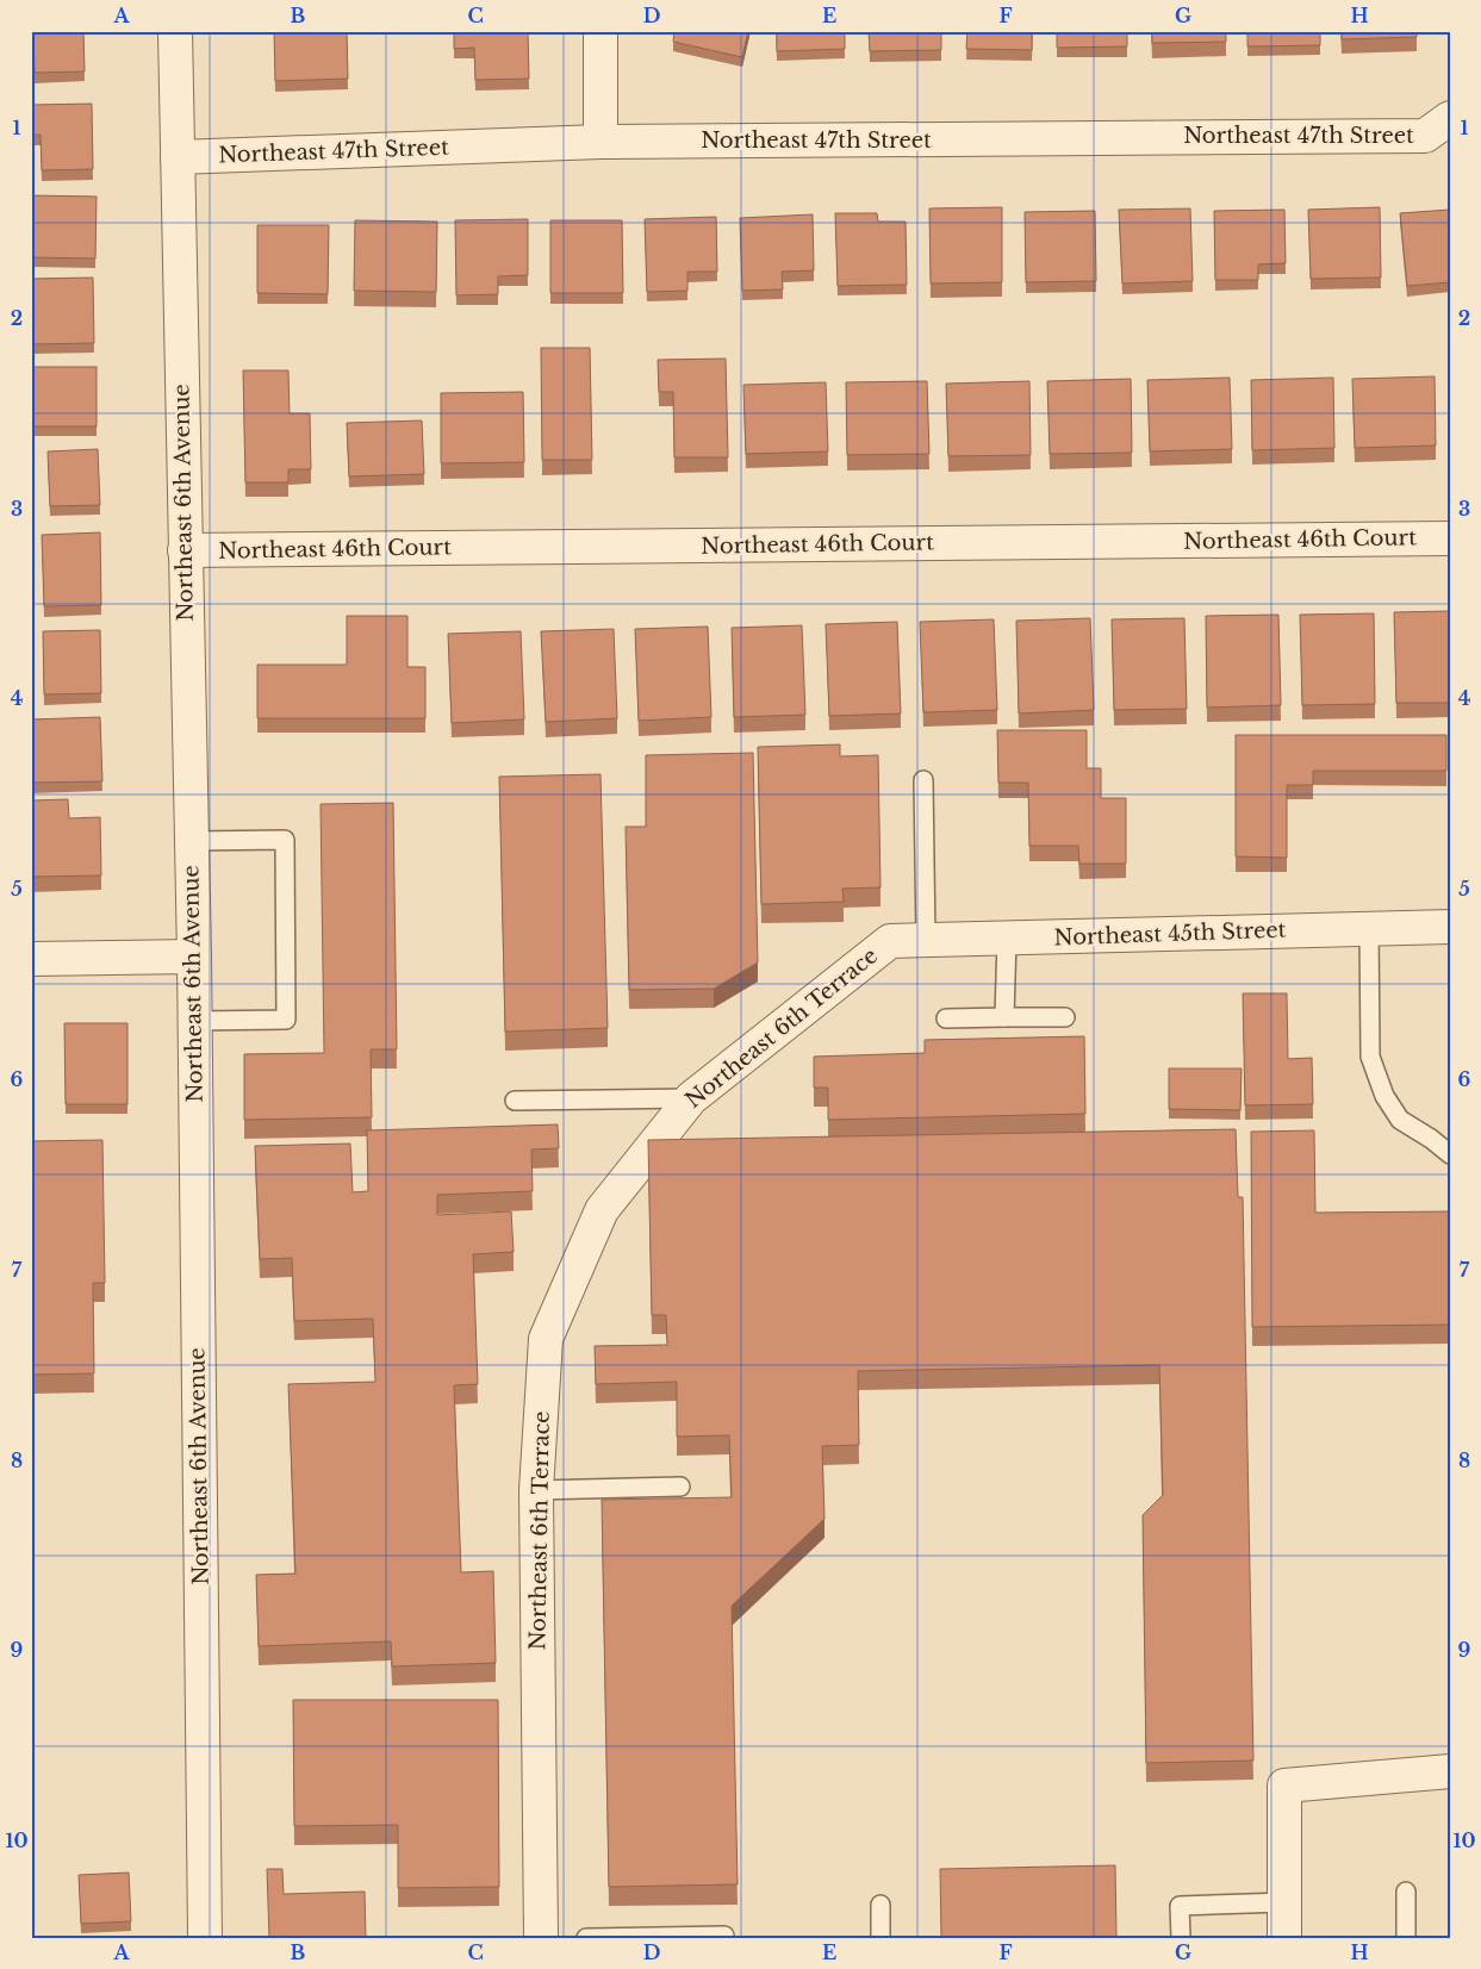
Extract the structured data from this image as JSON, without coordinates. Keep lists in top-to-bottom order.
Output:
{
  "streets": {
    "street": [
      "Northeast 47th Street",
      "Northeast 6th Avenue",
      "Northeast 46th Court",
      "Northeast 45th Street",
      "Northeast 6th Terrace"
    ]
  },
  "crossings": [
    ["Northeast 47th Street", "Northeast 6th Avenue"],
    ["Northeast 6th Avenue", "Northeast 46th Court"],
    ["Northeast 45th Street", "Northeast 6th Terrace"]
  ],
  "grid": {
    "columns": [
      "A",
      "B",
      "C",
      "D",
      "E",
      "F",
      "G",
      "H"
    ],
    "rows": [
      "1",
      "2",
      "3",
      "4",
      "5",
      "6",
      "7",
      "8",
      "9",
      "10"
    ]
  }
}
